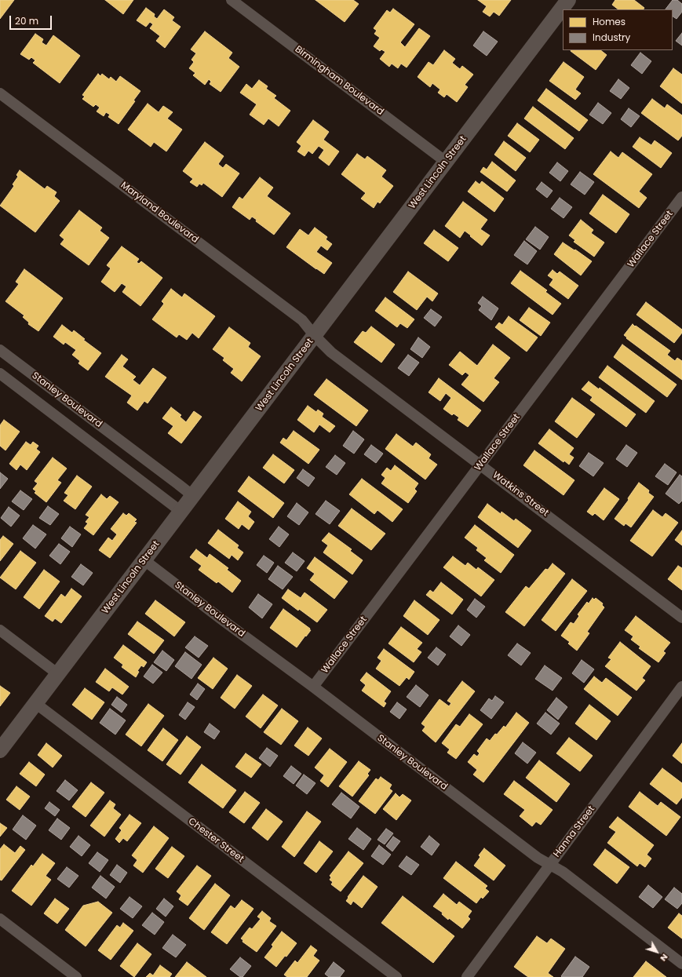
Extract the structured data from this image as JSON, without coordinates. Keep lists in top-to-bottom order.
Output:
{
  "streets": {
    "street": [
      "Birmingham Boulevard",
      "West Lincoln Street",
      "Maryland Boulevard",
      "Wallace Street",
      "Stanley Boulevard",
      "Watkins Street",
      "Hanna Street",
      "Chester Street"
    ]
  },
  "crossings": [
    ["Birmingham Boulevard", "West Lincoln Street"],
    ["West Lincoln Street", "Maryland Boulevard"],
    ["West Lincoln Street", "Stanley Boulevard"],
    ["West Lincoln Street", "Watkins Street"],
    ["West Lincoln Street", "Chester Street"],
    ["Maryland Boulevard", "Watkins Street"],
    ["Wallace Street", "Stanley Boulevard"],
    ["Wallace Street", "Watkins Street"],
    ["Stanley Boulevard", "Hanna Street"]
  ],
  "legend": ["Homes", "Industry"],
  "scale_bar": "20 m",
  "north": "bottom right"
}
